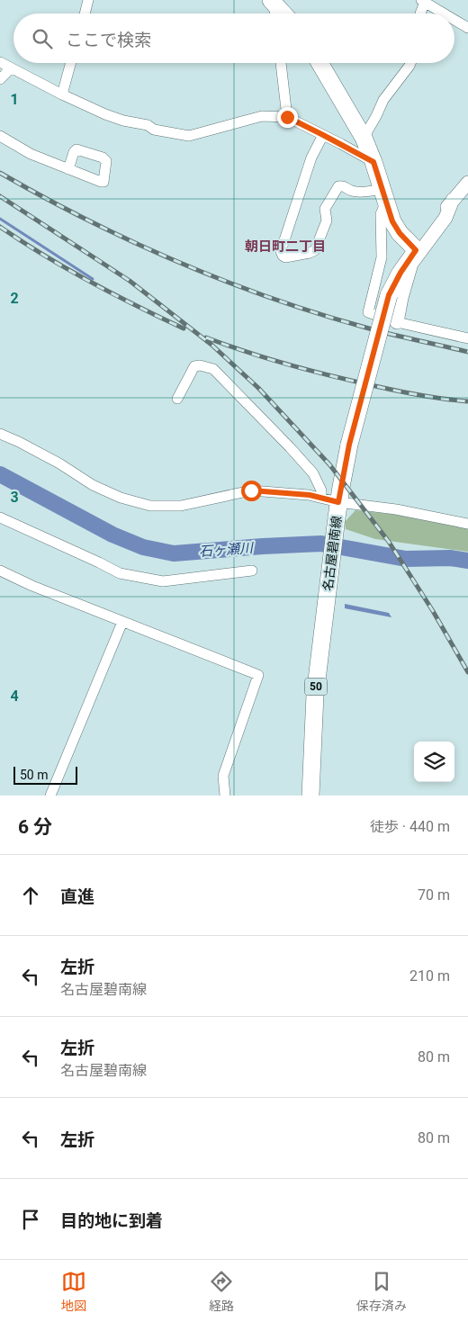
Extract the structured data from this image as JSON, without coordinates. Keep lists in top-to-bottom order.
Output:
{
  "streets": {
    "main road": ["名古屋碧南線", "50"]
  },
  "districts": ["朝日町二丁目"],
  "water": ["石ヶ瀬川"],
  "scale_bar": "50 m",
  "page": {
    "search": "ここで検索",
    "scale": "50 m",
    "heading": ["6 分", "徒歩 · 440 m"],
    "list": [
      ["直進", "70 m"],
      ["左折", "名古屋碧南線", "210 m"],
      ["左折", "名古屋碧南線", "80 m"],
      ["左折", "80 m"],
      "目的地に到着"
    ],
    "nav": ["地図", "経路", "保存済み"]
  },
  "grid": {
    "rows": [
      "1",
      "2",
      "3",
      "4"
    ]
  }
}
